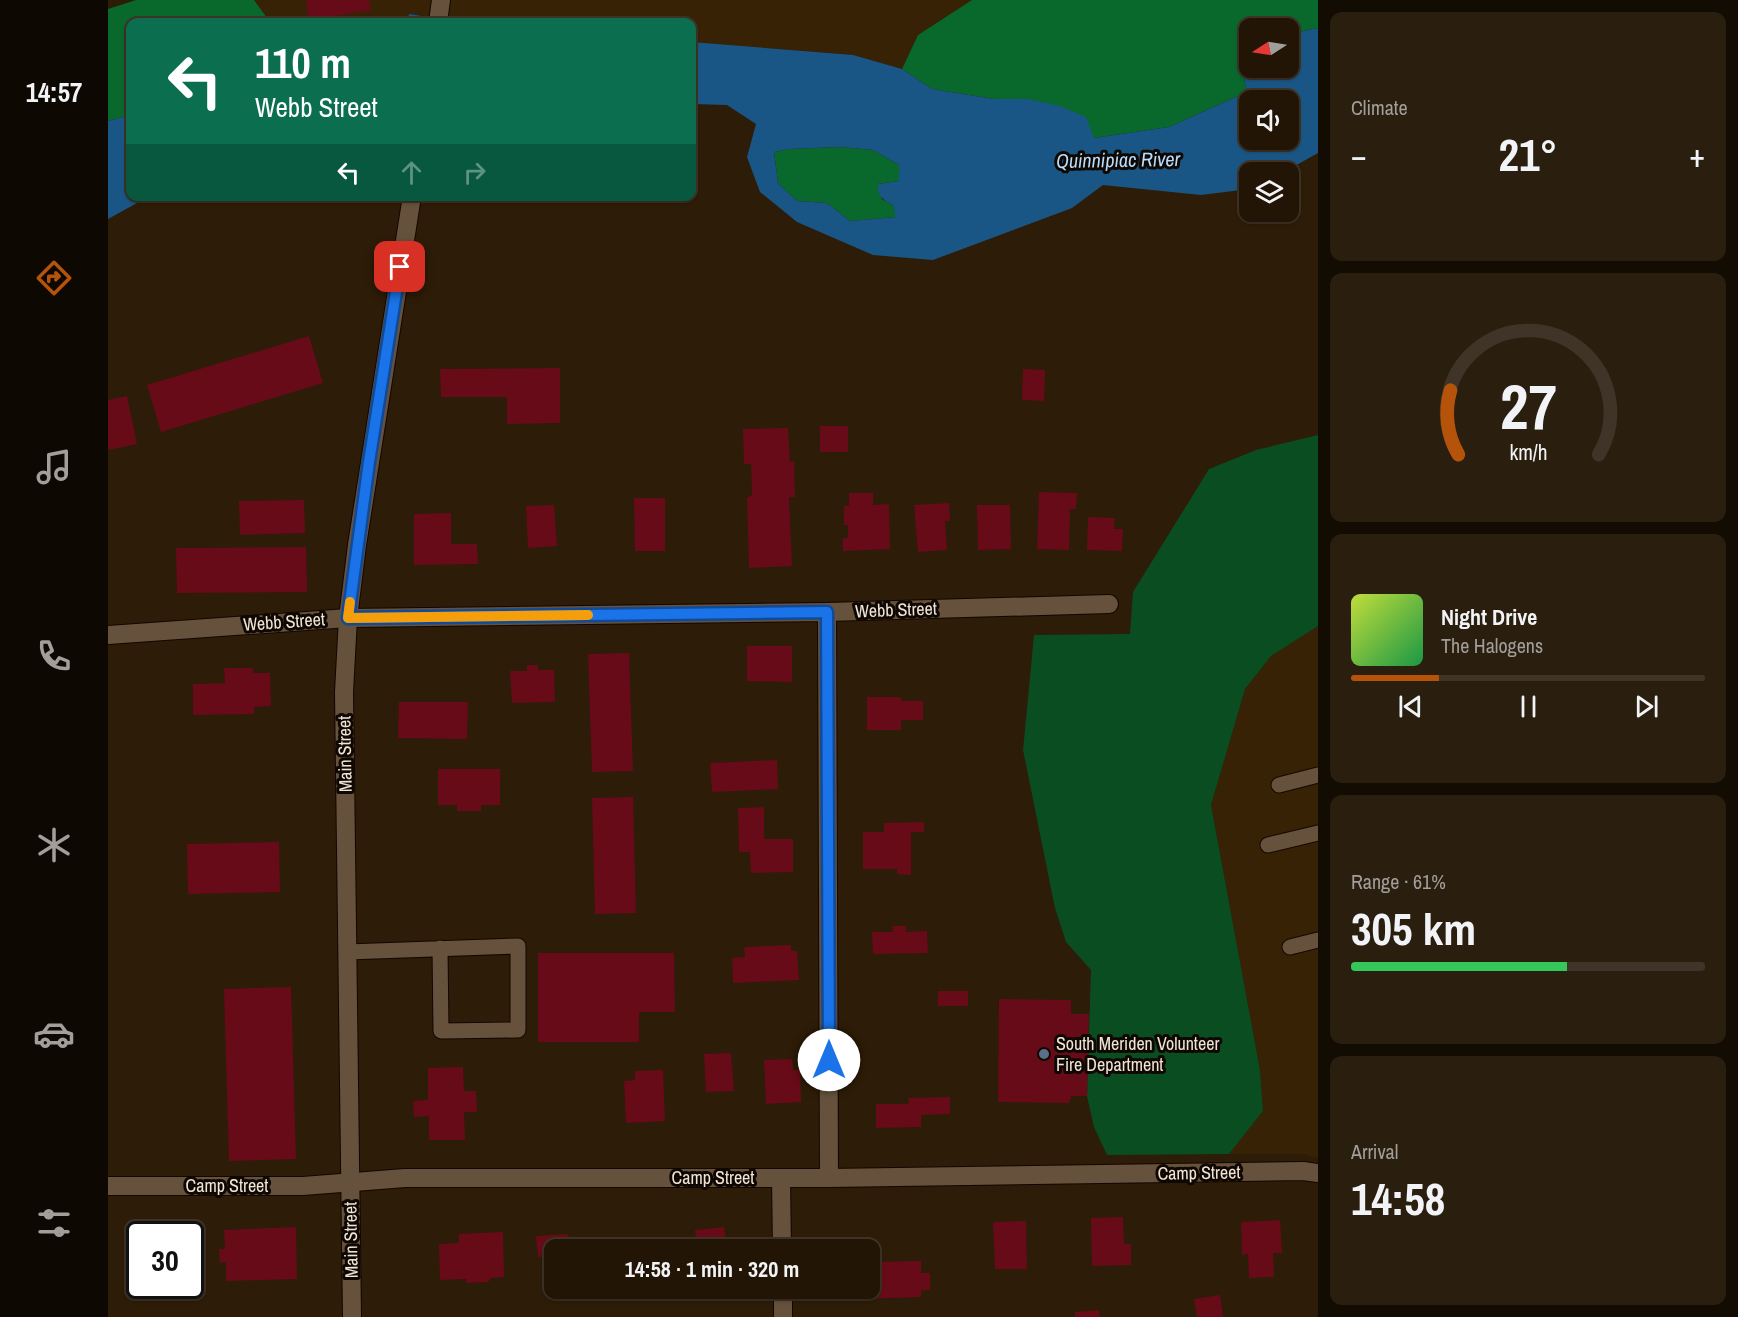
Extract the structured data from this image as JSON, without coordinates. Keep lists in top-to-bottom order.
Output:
{
  "streets": {
    "street": ["Webb Street", "Main Street", "Camp Street"]
  },
  "crossings": [
    ["Webb Street", "Main Street"],
    ["Main Street", "Camp Street"]
  ],
  "water": ["Quinnipiac River"],
  "places": ["South Meriden Volunteer Fire Department"],
  "north": "left",
  "page": {
    "tabs": "14:57",
    "tile": [
      "Climate",
      ["Range · 61%", "305 km"],
      ["Arrival", "14:58"]
    ],
    "turn": ["110 m", "Webb Street"],
    "heat": ["−", "21°", "+"],
    "song": ["Night Drive", "The Halogens"],
    "limit": "30",
    "trip": "14:58 · 1 min · 320 m",
    "gauge": ["27", "km/h"]
  }
}
